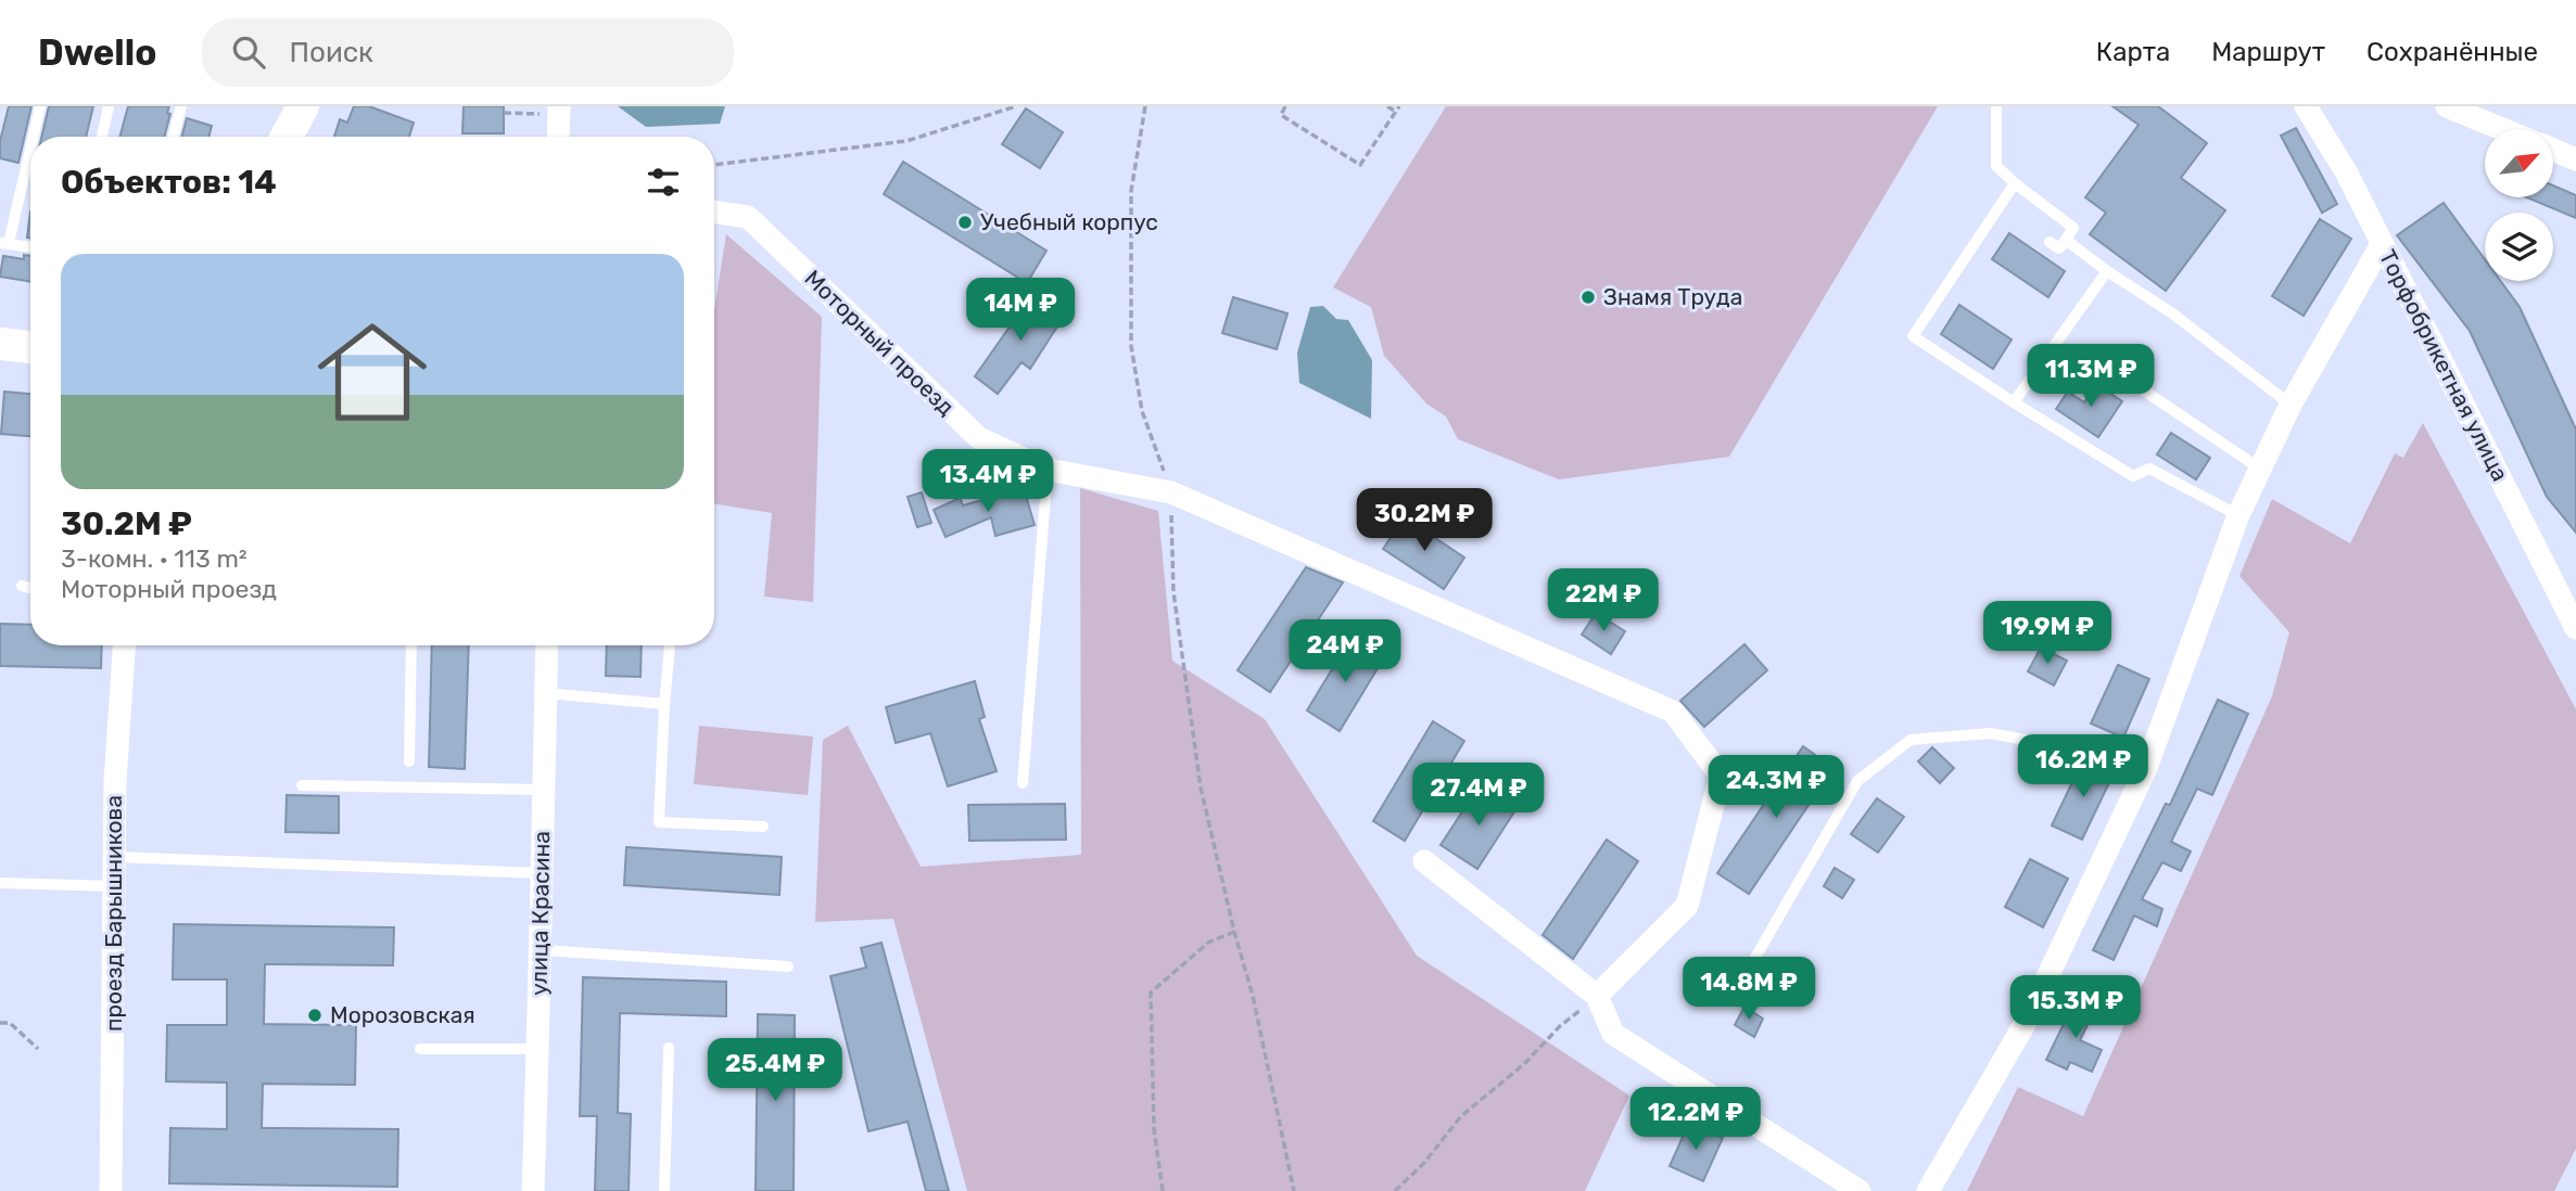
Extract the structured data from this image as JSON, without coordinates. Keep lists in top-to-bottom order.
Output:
{
  "streets": {
    "street": [
      "Моторный проезд",
      "Торфобрикетная улица",
      "проезд Барышникова",
      "улица Красина"
    ]
  },
  "places": ["Учебный корпус", "Знамя Труда", "Морозовская"],
  "north": "top right",
  "page": {
    "header": "Dwello",
    "search": "Поиск",
    "nav": ["Карта", "Маршрут", "Сохранённые"],
    "heading": "Объектов: 14",
    "list": [
      {
        "name": "30.2M ₽",
        "note": "3-комн. · 113 m² · Моторный проезд"
      }
    ],
    "price": [
      "14M ₽",
      "11.3M ₽",
      "13.4M ₽",
      "30.2M ₽",
      "22M ₽",
      "19.9M ₽",
      "24M ₽",
      "16.2M ₽",
      "24.3M ₽",
      "27.4M ₽",
      "14.8M ₽",
      "15.3M ₽",
      "25.4M ₽",
      "12.2M ₽"
    ]
  }
}
